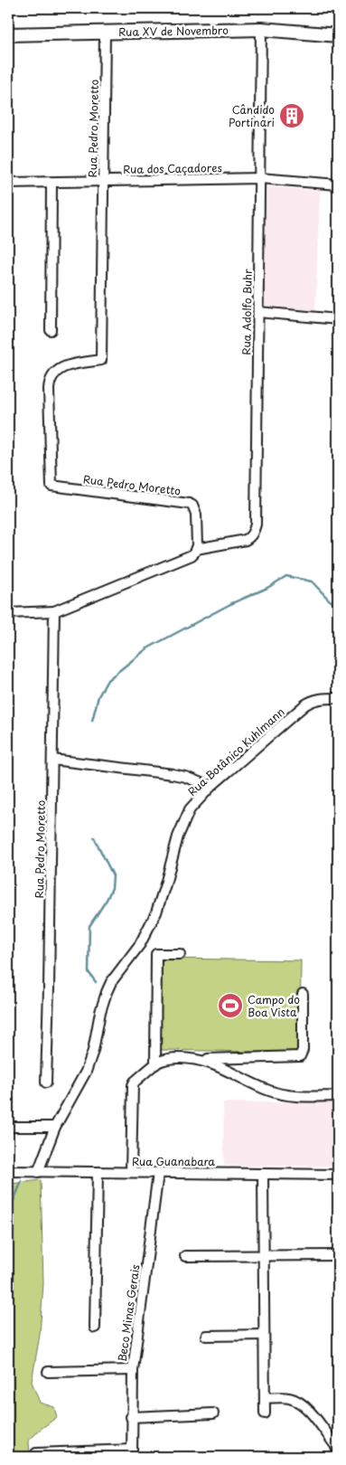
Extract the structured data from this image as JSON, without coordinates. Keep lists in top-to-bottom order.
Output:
{
  "streets": {
    "main road": ["Rua XV de Novembro"],
    "street": [
      "Rua Pedro Moretto",
      "Rua dos Caçadores",
      "Rua Adolfo Buhr",
      "Rua Botânico Kuhlmann",
      "Rua Guanabara",
      "Beco Minas Gerais"
    ]
  },
  "crossings": [
    ["Rua XV de Novembro", "Rua Pedro Moretto"],
    ["Rua XV de Novembro", "Rua Adolfo Buhr"],
    ["Rua Pedro Moretto", "Rua dos Caçadores"],
    ["Rua Pedro Moretto", "Rua Adolfo Buhr"],
    ["Rua dos Caçadores", "Rua Adolfo Buhr"],
    ["Rua Botânico Kuhlmann", "Rua Guanabara"],
    ["Rua Guanabara", "Beco Minas Gerais"]
  ],
  "places": {
    "building": ["Cândido Portinari"],
    "sports": ["Campo do Boa Vista"]
  }
}
